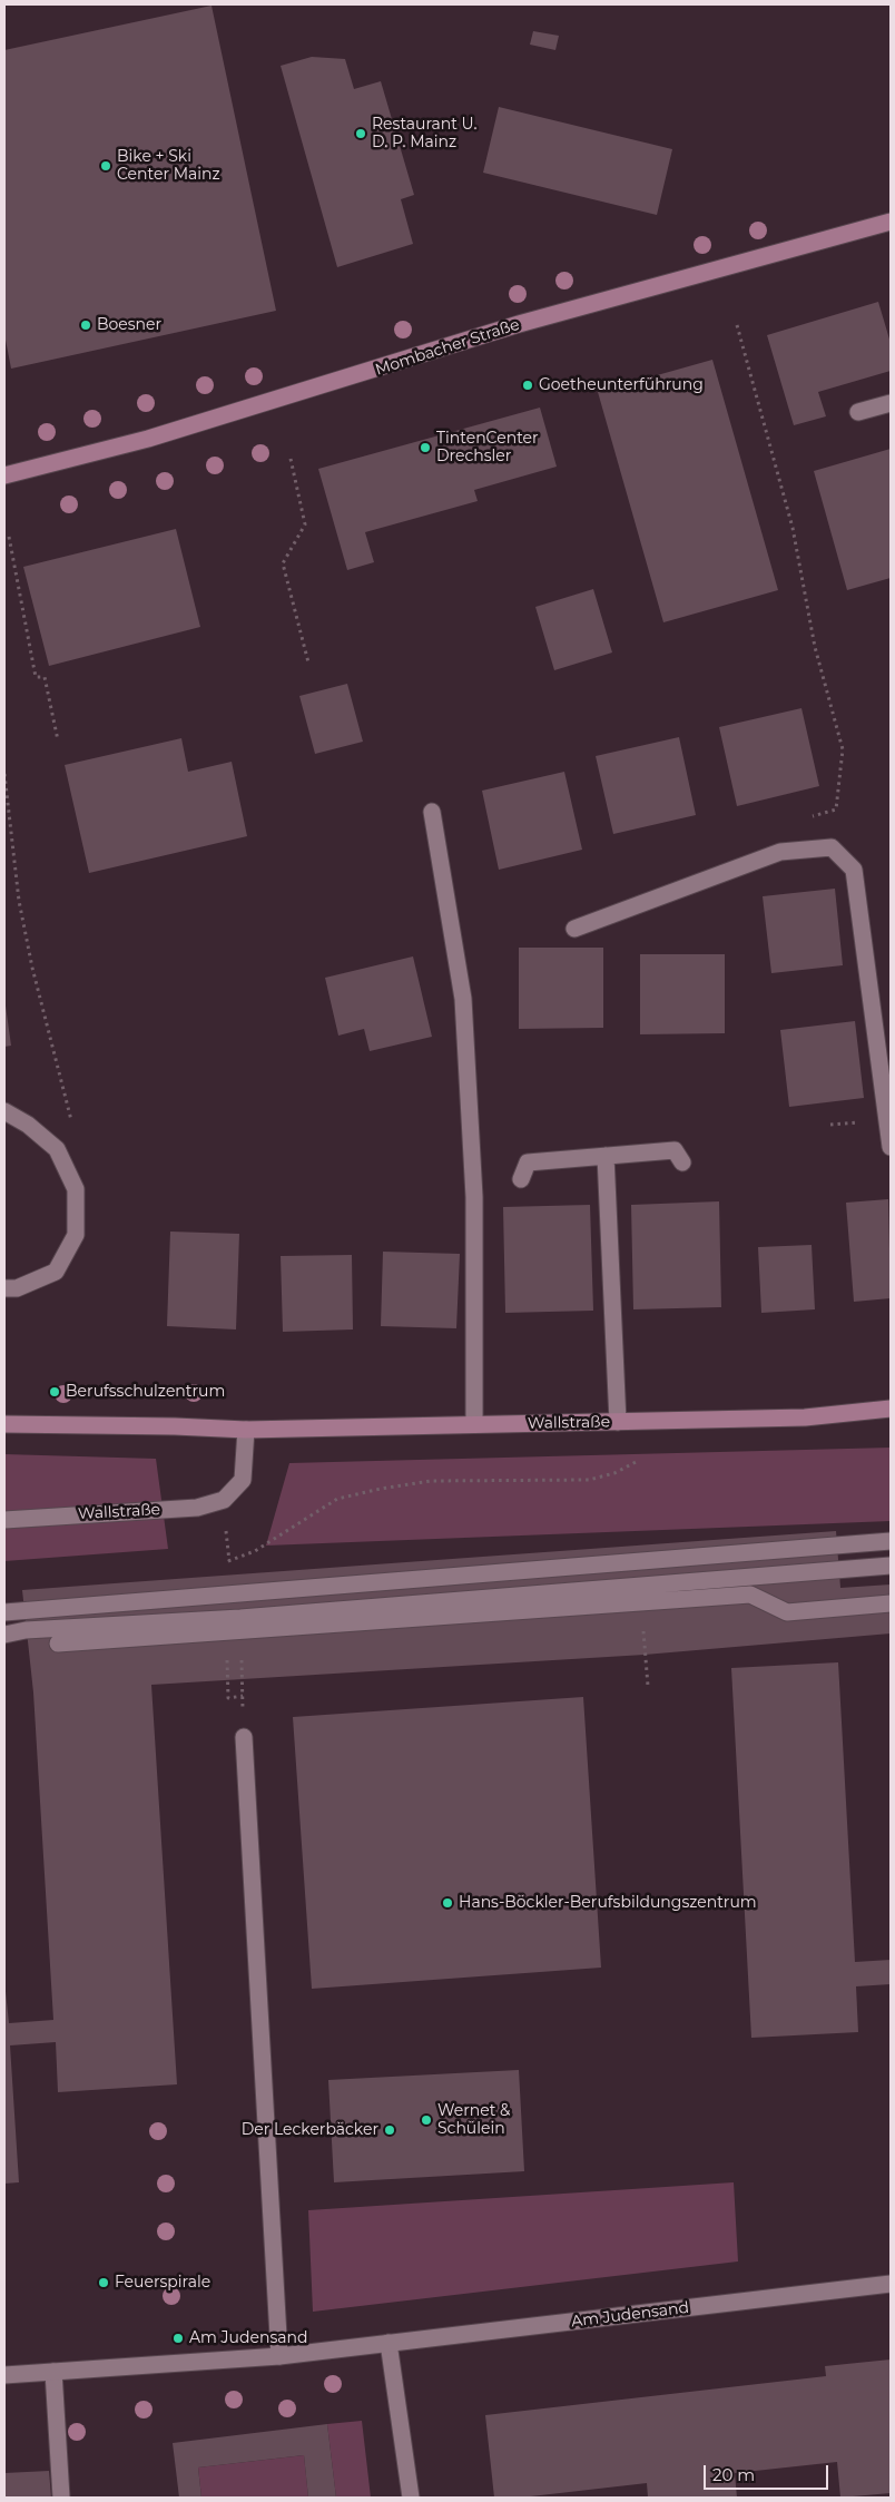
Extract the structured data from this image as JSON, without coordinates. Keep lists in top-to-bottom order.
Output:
{
  "streets": {
    "main road": ["Mombacher Straße", "Wallstraße"],
    "street": ["Am Judensand"]
  },
  "places": [
    "Restaurant U. D. P. Mainz",
    "Bike + Ski Center Mainz",
    "Boesner",
    "Goetheunterführung",
    "TintenCenter Drechsler",
    "Berufsschulzentrum",
    "Hans-Böckler-Berufsbildungszentrum",
    "Wernet & Schülein",
    "Der Leckerbäcker",
    "Feuerspirale",
    "Am Judensand"
  ],
  "scale_bar": "20 m"
}
